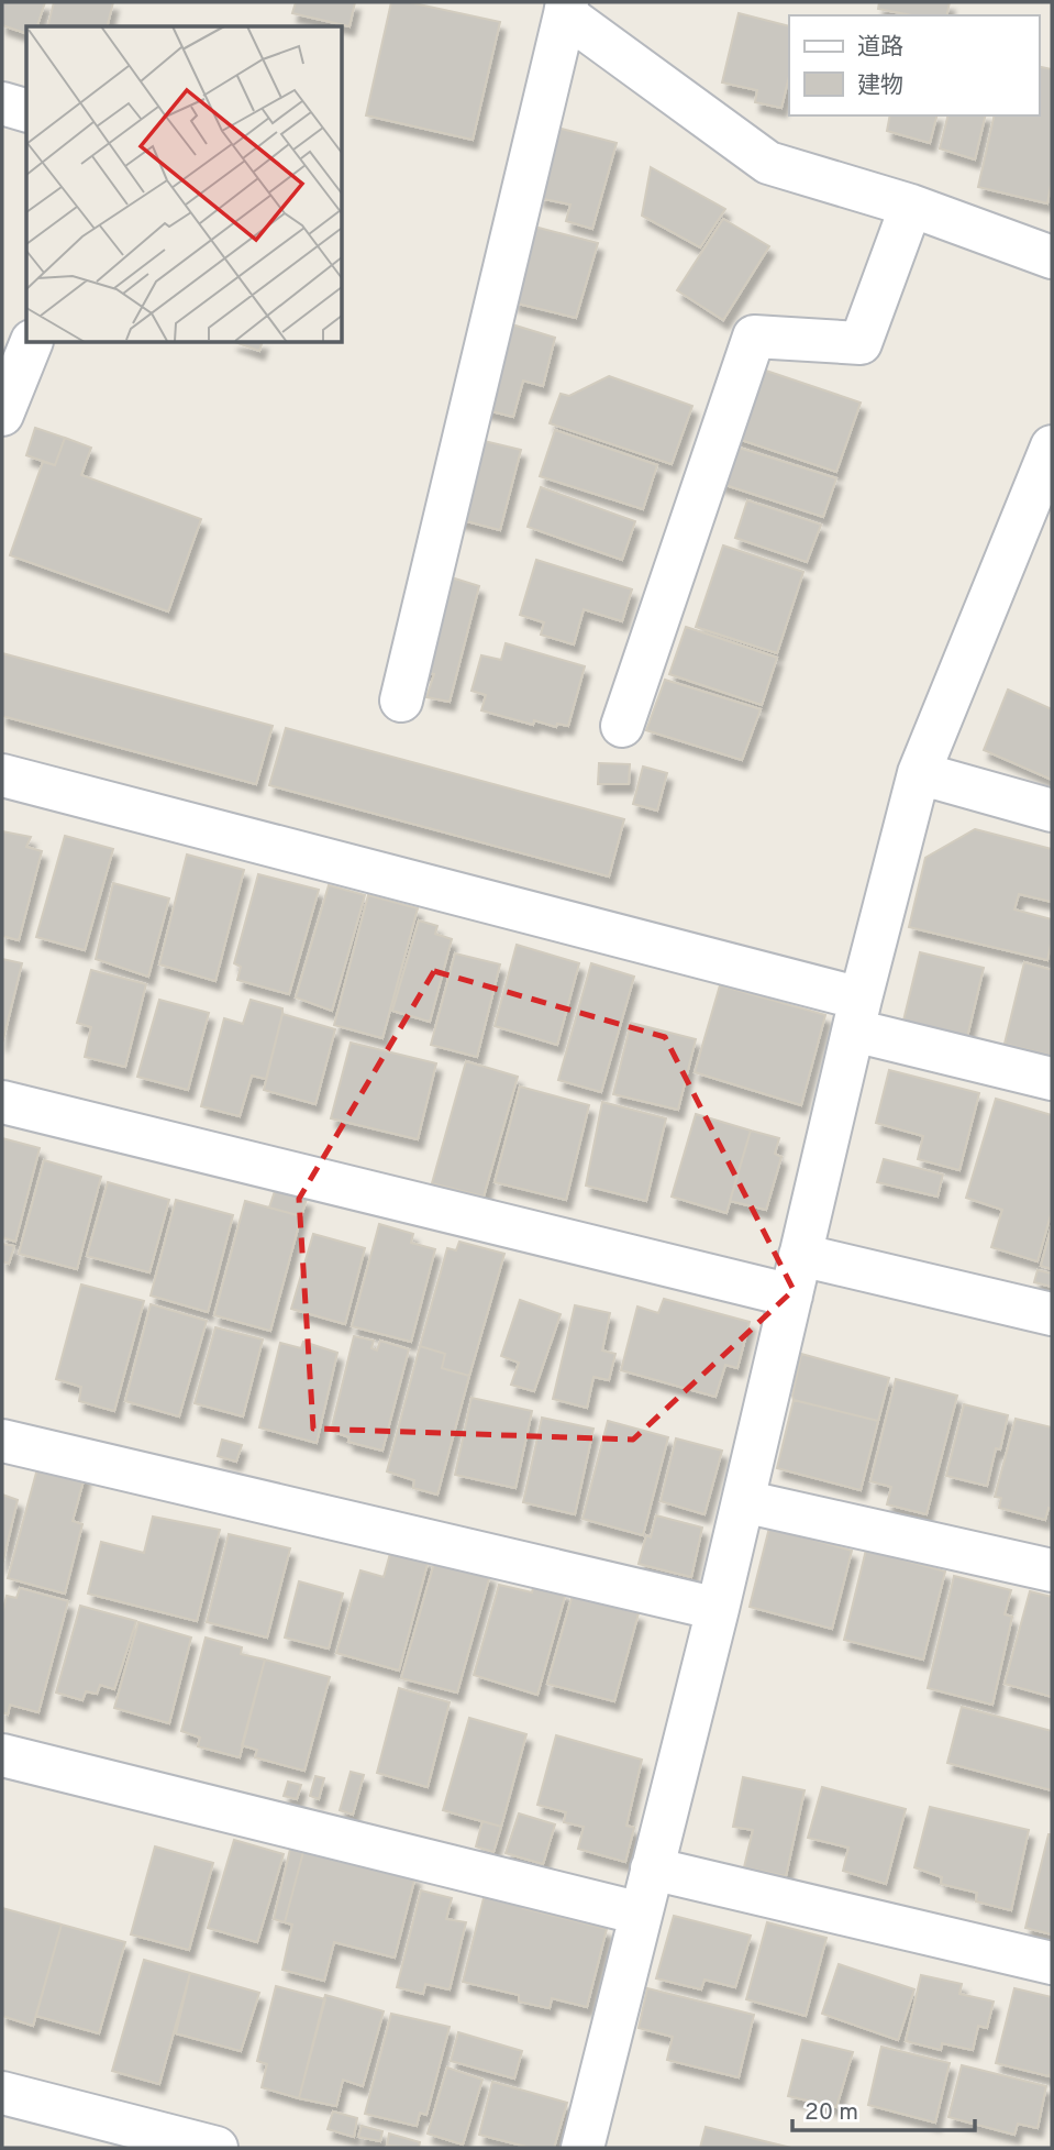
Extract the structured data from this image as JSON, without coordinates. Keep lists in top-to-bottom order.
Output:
{
  "legend": ["道路", "建物"],
  "scale_bar": "20 m"
}
